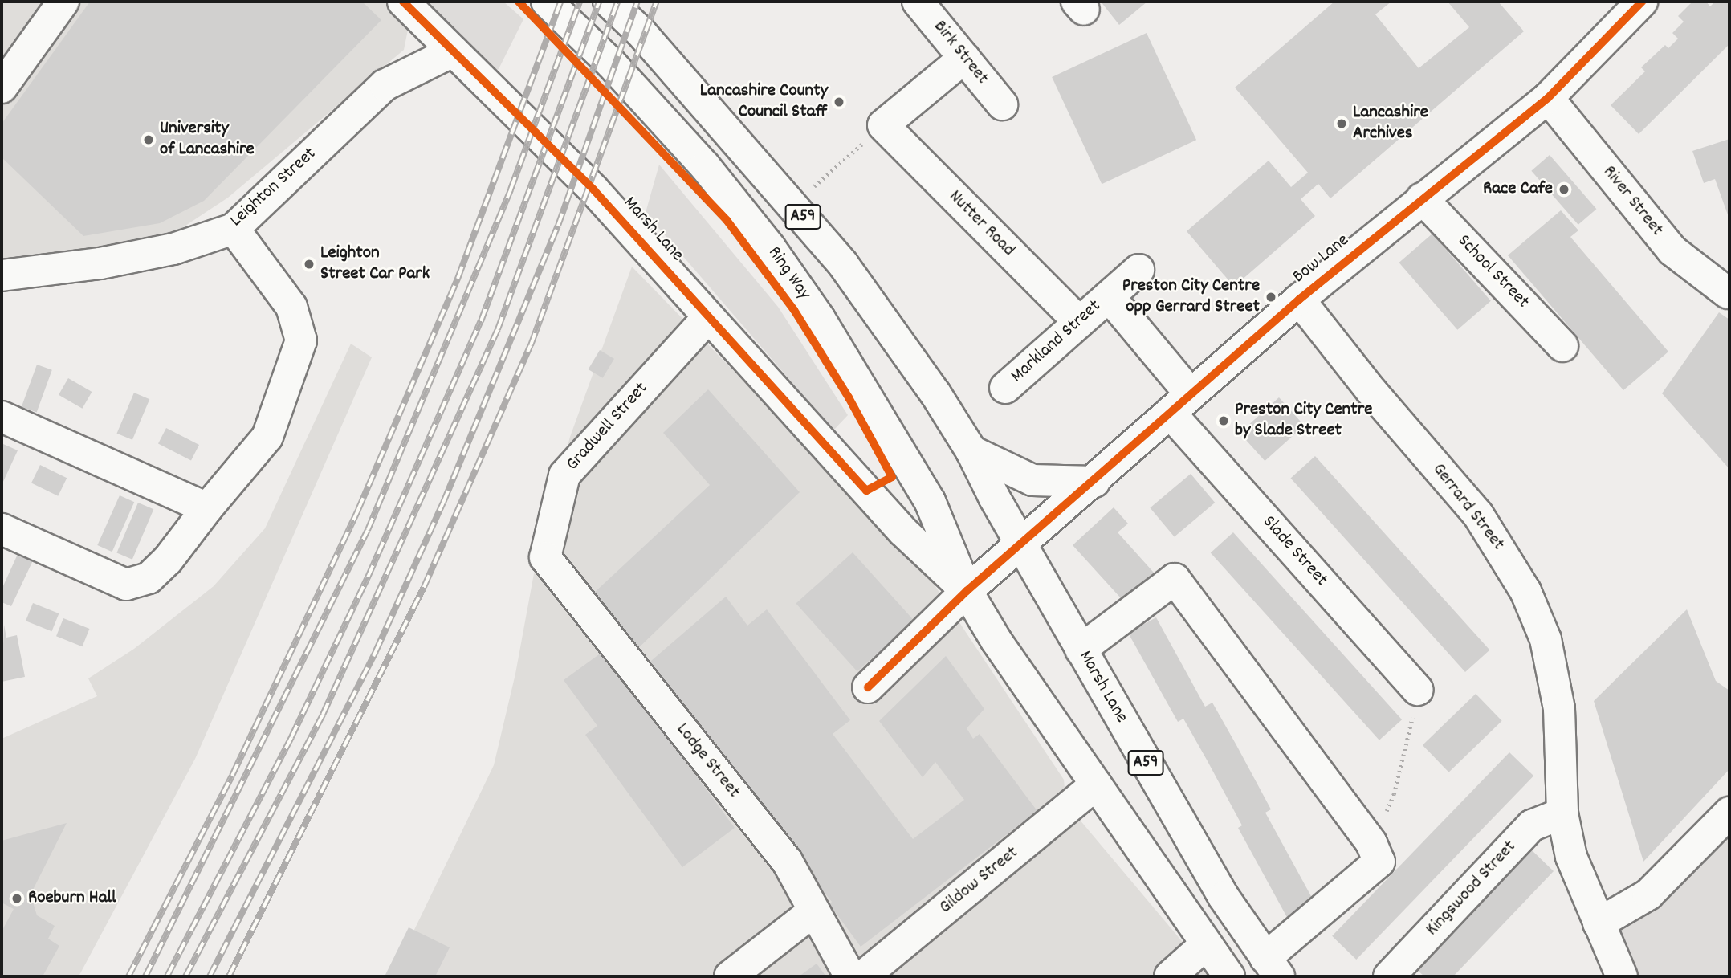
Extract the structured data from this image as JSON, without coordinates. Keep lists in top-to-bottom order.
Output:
{
  "streets": {
    "main road": [
      "Birk Street",
      "Leighton Street",
      "River Street",
      "A59",
      "Nutter Road",
      "Marsh Lane",
      "Bow Lane",
      "School Street",
      "Ring Way",
      "Markland Street",
      "Gradwell Street",
      "Gerrard Street",
      "Slade Street",
      "Lodge Street",
      "Gildow Street",
      "Kingswood Street"
    ]
  },
  "crossings": [
    ["Leighton Street", "Marsh Lane"],
    ["River Street", "Bow Lane"],
    ["A59", "Marsh Lane"],
    ["A59", "Bow Lane"],
    ["Nutter Road", "Markland Street"],
    ["Marsh Lane", "Bow Lane"],
    ["Marsh Lane", "Ring Way"],
    ["Marsh Lane", "Gradwell Street"],
    ["Marsh Lane", "Gildow Street"],
    ["Bow Lane", "School Street"],
    ["Bow Lane", "Markland Street"],
    ["Bow Lane", "Gerrard Street"],
    ["Bow Lane", "Slade Street"],
    ["Markland Street", "Slade Street"],
    ["Gradwell Street", "Lodge Street"],
    ["Gerrard Street", "Kingswood Street"]
  ],
  "places": [
    "Lancashire County Council Staff",
    "Lancashire Archives",
    "University of Lancashire",
    "Race Cafe",
    "Leighton Street Car Park",
    "Preston City Centre opp Gerrard Street",
    "Preston City Centre by Slade Street",
    "Roeburn Hall"
  ]
}
